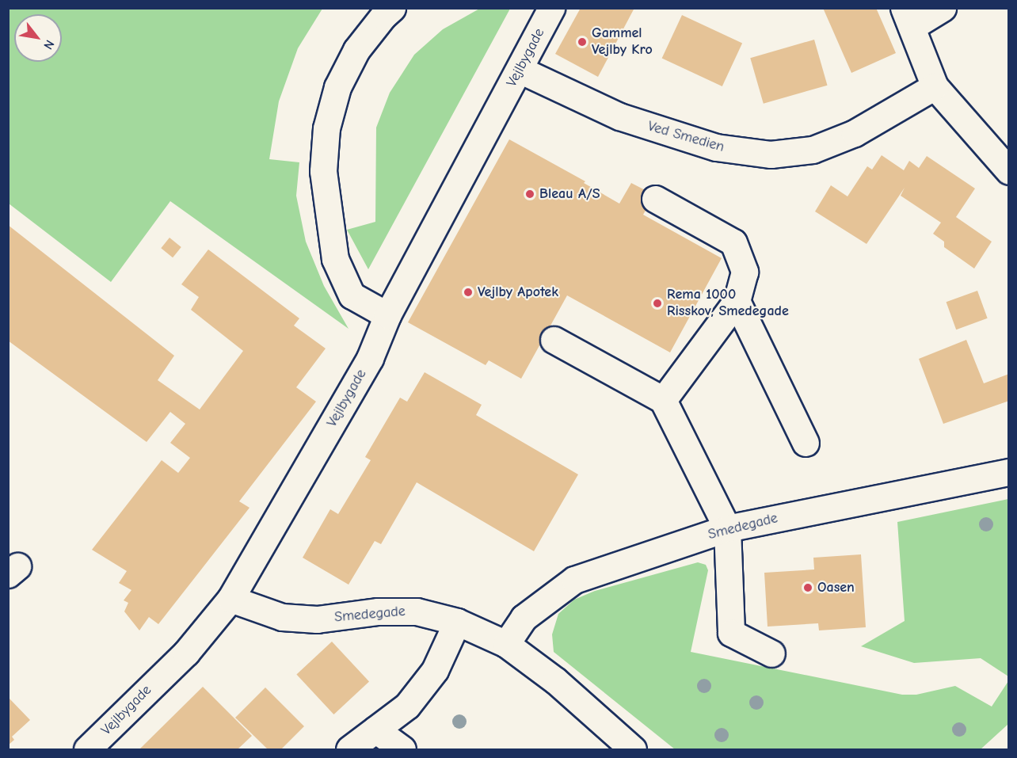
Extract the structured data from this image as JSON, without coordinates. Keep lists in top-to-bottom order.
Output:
{
  "streets": {
    "street": ["Vejlbygade", "Ved Smedien", "Smedegade"]
  },
  "crossings": [
    ["Vejlbygade", "Ved Smedien"],
    ["Vejlbygade", "Smedegade"]
  ],
  "places": [
    "Gammel Vejlby Kro",
    "Bleau A/S",
    "Vejlby Apotek",
    "Rema 1000 Risskov, Smedegade",
    "Oasen"
  ],
  "north": "bottom right"
}
